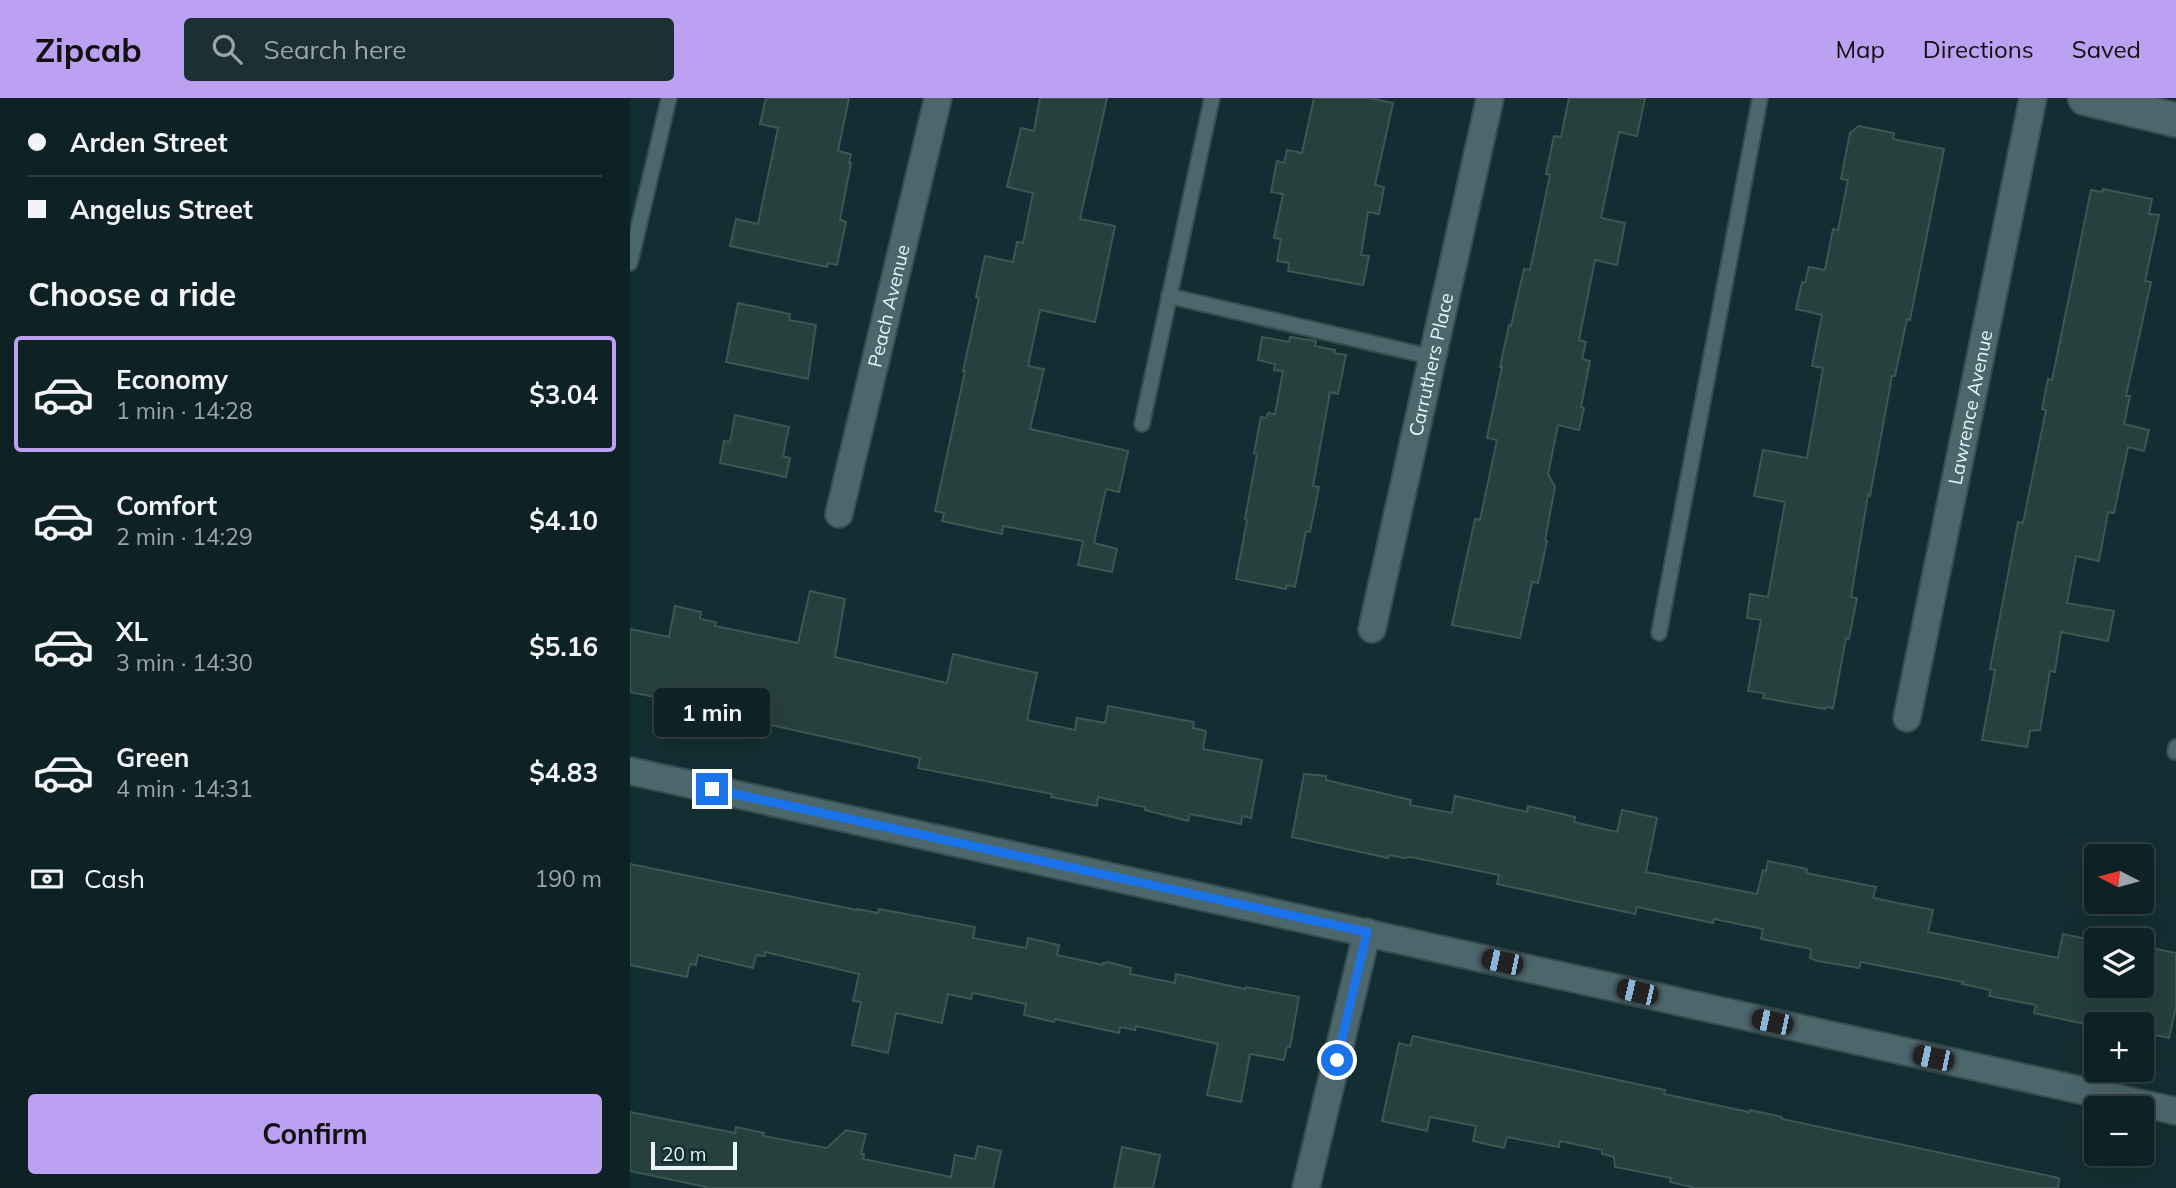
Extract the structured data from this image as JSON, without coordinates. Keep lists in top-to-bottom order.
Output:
{
  "streets": {
    "street": ["Peach Avenue", "Carruthers Place", "Lawrence Avenue"]
  },
  "scale_bar": "20 m",
  "north": "left",
  "page": {
    "header": "Zipcab",
    "search": "Search here",
    "nav": ["Map", "Directions", "Saved"],
    "banner": ["Arden Street", "Angelus Street"],
    "heading": "Choose a ride",
    "list": [
      {
        "name": "Economy",
        "note": "1 min · 14:28",
        "value": "$3.04"
      },
      {
        "name": "Comfort",
        "note": "2 min · 14:29",
        "value": "$4.10"
      },
      {
        "name": "XL",
        "note": "3 min · 14:30",
        "value": "$5.16"
      },
      {
        "name": "Green",
        "note": "4 min · 14:31",
        "value": "$4.83"
      }
    ],
    "bubble": "1 min",
    "pay": ["Cash", "190 m"],
    "map_buttons": ["+", "−"],
    "buttons": "Confirm",
    "scale": "20 m"
  }
}
